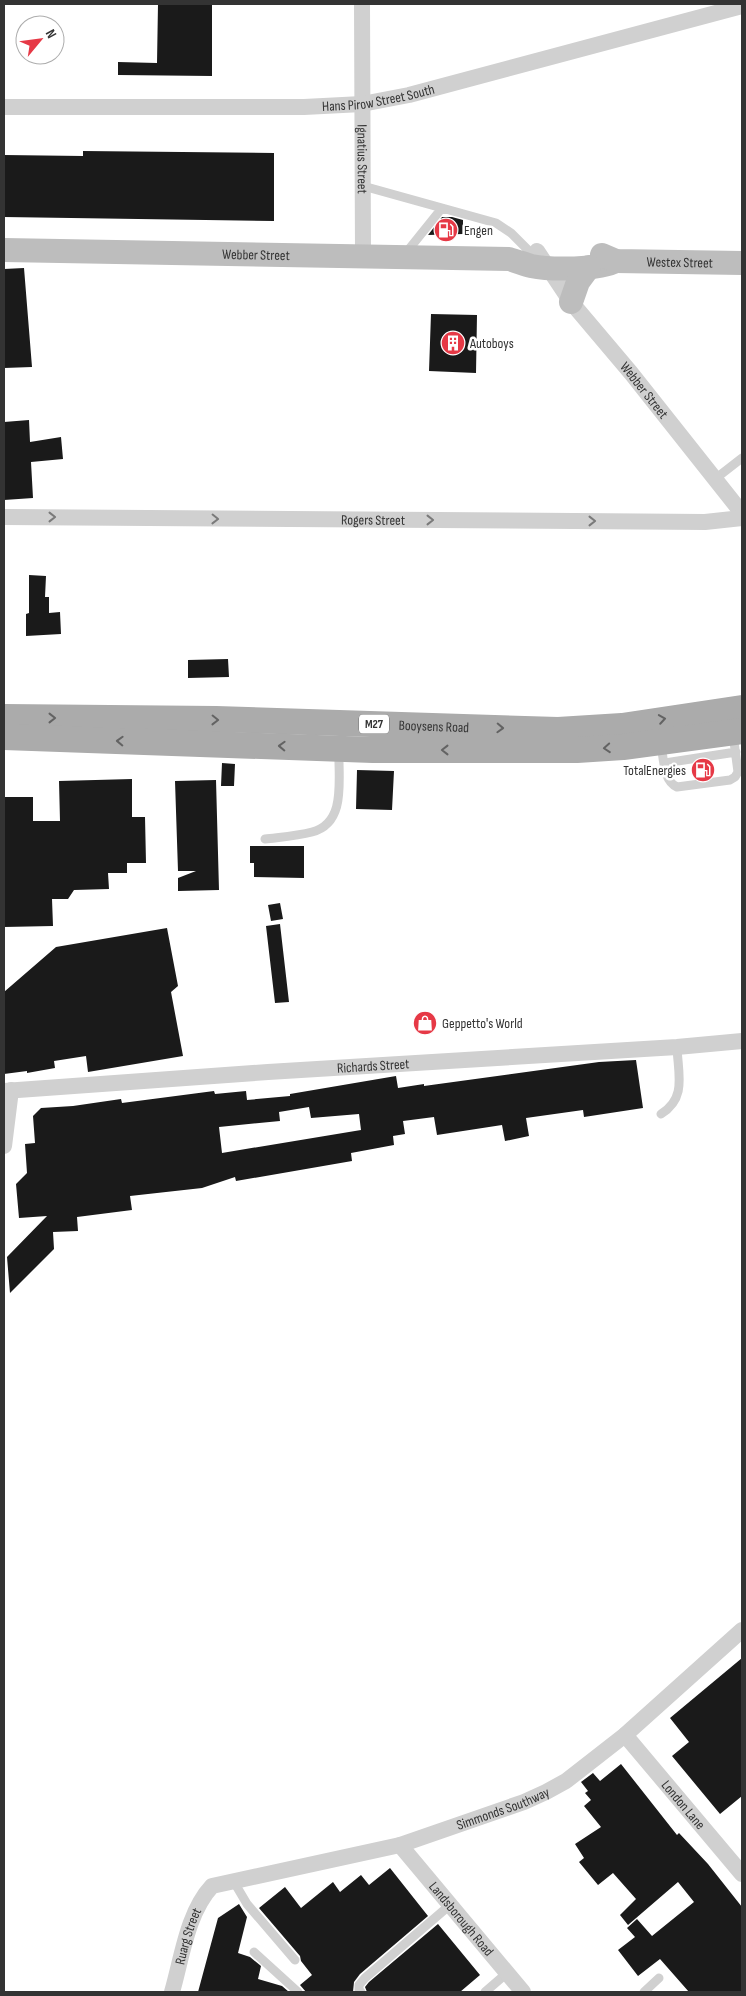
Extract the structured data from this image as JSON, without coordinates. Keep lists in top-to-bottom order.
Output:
{
  "streets": {
    "main road": ["M27", "Booysens Road"],
    "street": [
      "Hans Pirow Street South",
      "Ignatius Street",
      "Webber Street",
      "Westex Street",
      "Rogers Street",
      "Richards Street",
      "London Lane",
      "Simmonds Southway",
      "Landsborough Road",
      "Ruarg Street"
    ]
  },
  "crossings": [
    ["Hans Pirow Street South", "Ignatius Street"],
    ["Ignatius Street", "Webber Street"],
    ["Webber Street", "Westex Street"],
    ["London Lane", "Simmonds Southway"],
    ["Simmonds Southway", "Landsborough Road"],
    ["Simmonds Southway", "Ruarg Street"]
  ],
  "one_way": ["Rogers Street"],
  "places": {
    "fuel station": ["Engen", "TotalEnergies"],
    "building": ["Autoboys"],
    "shop": ["Geppetto's World"]
  },
  "north": "top right"
}
